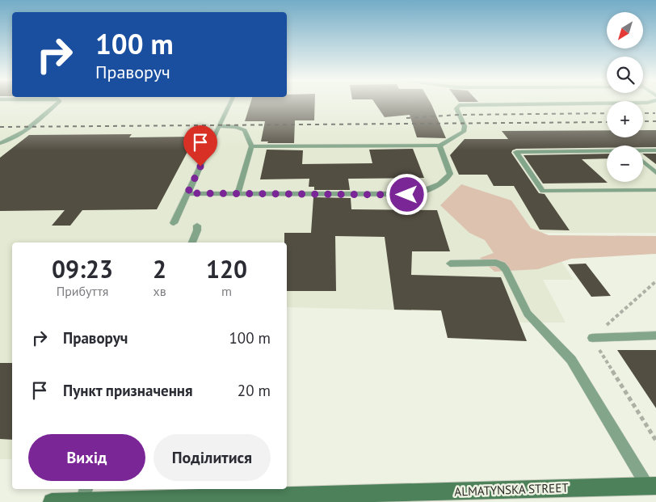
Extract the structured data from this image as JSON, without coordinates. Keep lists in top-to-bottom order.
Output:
{
  "streets": {
    "street": ["ALMATYNSKA STREET"]
  },
  "north": "bottom left",
  "page": {
    "map_buttons": ["+", "−"],
    "turn": ["100 m", "Праворуч"],
    "eta": [
      "09:23",
      "Прибуття",
      "2",
      "хв",
      "120",
      "m"
    ],
    "list": [
      {
        "name": "Праворуч",
        "value": "100 m"
      },
      {
        "name": "Пункт призначення",
        "value": "20 m"
      }
    ],
    "buttons": ["Вихід", "Поділитися"]
  }
}
